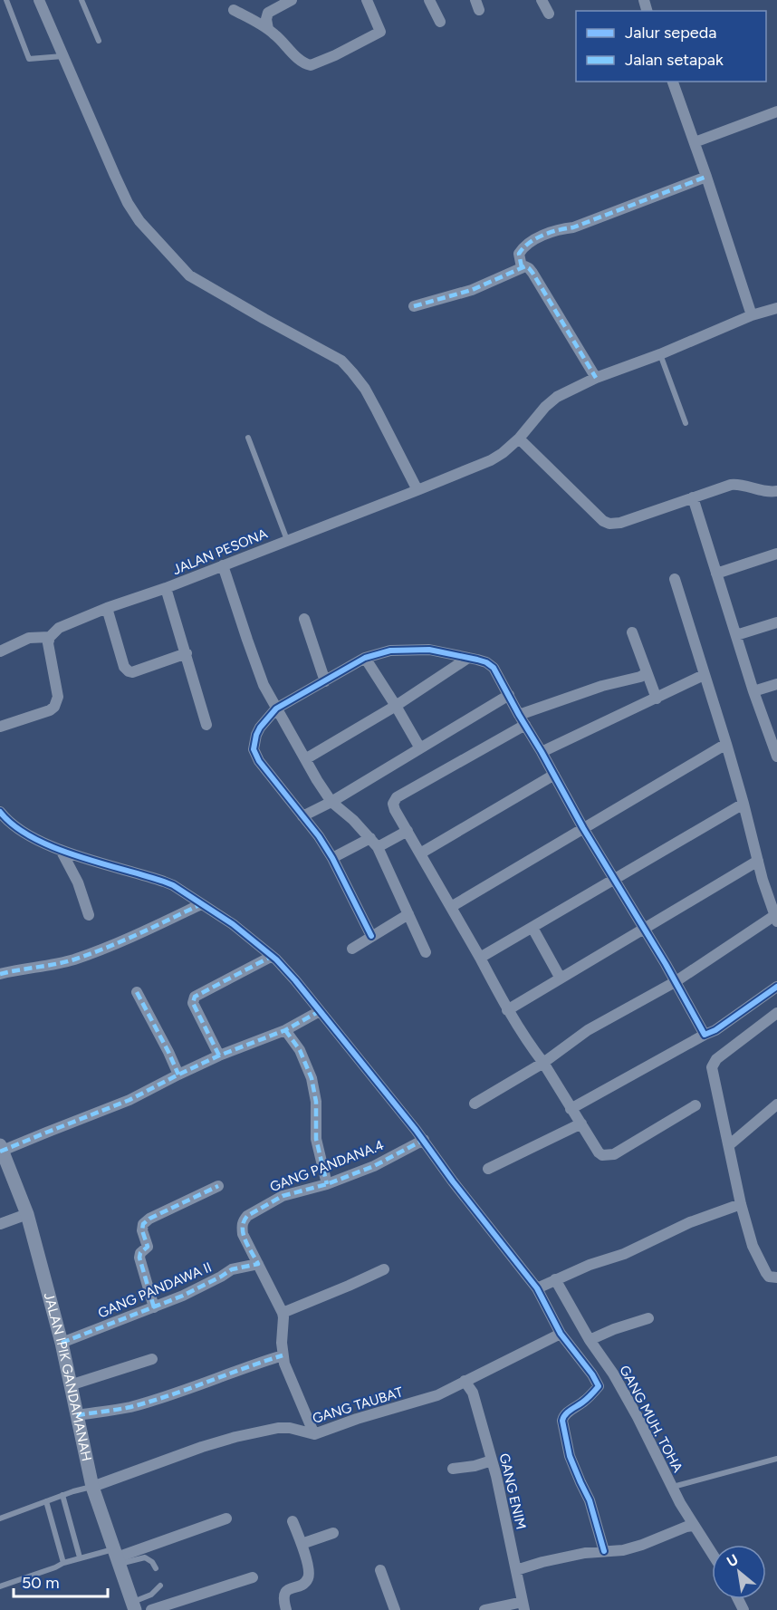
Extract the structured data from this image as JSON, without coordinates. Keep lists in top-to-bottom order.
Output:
{
  "streets": {
    "street": [
      "JALAN PESONA",
      "GANG PANDANA.4",
      "GANG PANDAWA II",
      "JALAN IPIK GANDAMANAH",
      "GANG TAUBAT",
      "GANG MUH. TOHA",
      "GANG ENIM"
    ]
  },
  "crossings": [
    ["GANG PANDANA.4", "GANG PANDAWA II"],
    ["GANG PANDANA.4", "GANG TAUBAT"],
    ["GANG PANDAWA II", "JALAN IPIK GANDAMANAH"],
    ["JALAN IPIK GANDAMANAH", "GANG TAUBAT"],
    ["GANG TAUBAT", "GANG ENIM"]
  ],
  "legend": ["Jalur sepeda", "Jalan setapak"],
  "scale_bar": "50 m",
  "north": "top left"
}
